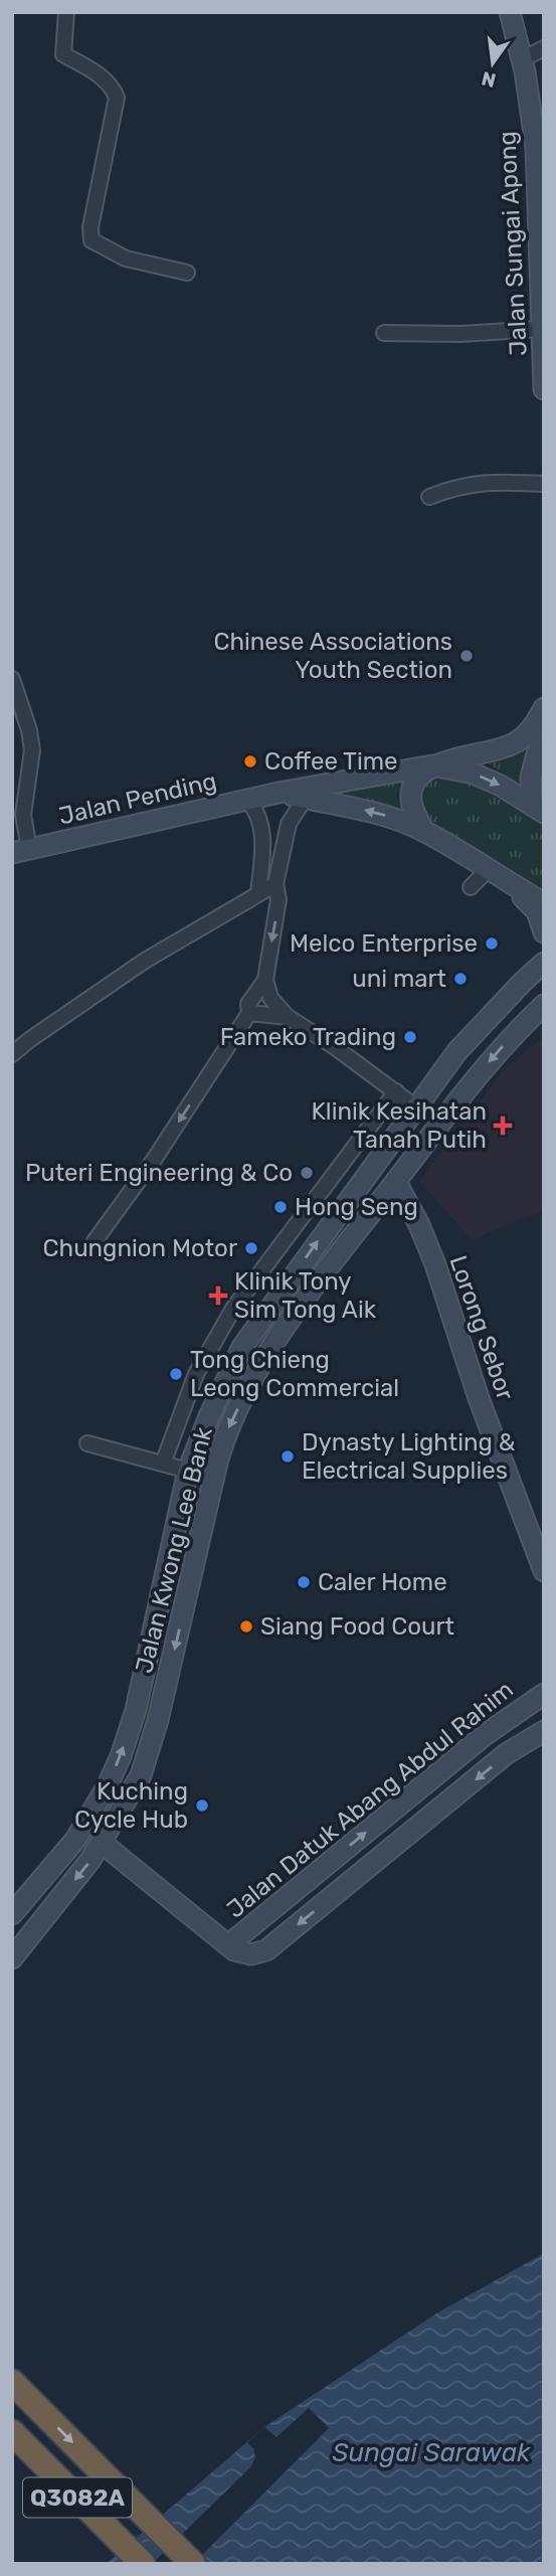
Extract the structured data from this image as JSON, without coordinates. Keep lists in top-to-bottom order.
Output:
{
  "streets": {
    "highway": ["Q3082A"],
    "street": [
      "Jalan Sungai Apong",
      "Jalan Pending",
      "Lorong Sebor",
      "Jalan Kwong Lee Bank",
      "Jalan Datuk Abang Abdul Rahim"
    ]
  },
  "crossings": [
    ["Lorong Sebor", "Jalan Kwong Lee Bank"]
  ],
  "water": ["Sungai Sarawak"],
  "places": {
    "other": [
      "Chinese Associations Youth Section",
      "Coffee Time",
      "Melco Enterprise",
      "uni mart",
      "Fameko Trading",
      "Puteri Engineering & Co",
      "Hong Seng",
      "Chungnion Motor",
      "Tong Chieng Leong Commercial",
      "Dynasty Lighting & Electrical Supplies",
      "Caler Home",
      "Siang Food Court",
      "Kuching Cycle Hub"
    ],
    "health": ["Klinik Kesihatan Tanah Putih", "Klinik Tony Sim Tong Aik"]
  },
  "north": "bottom"
}
